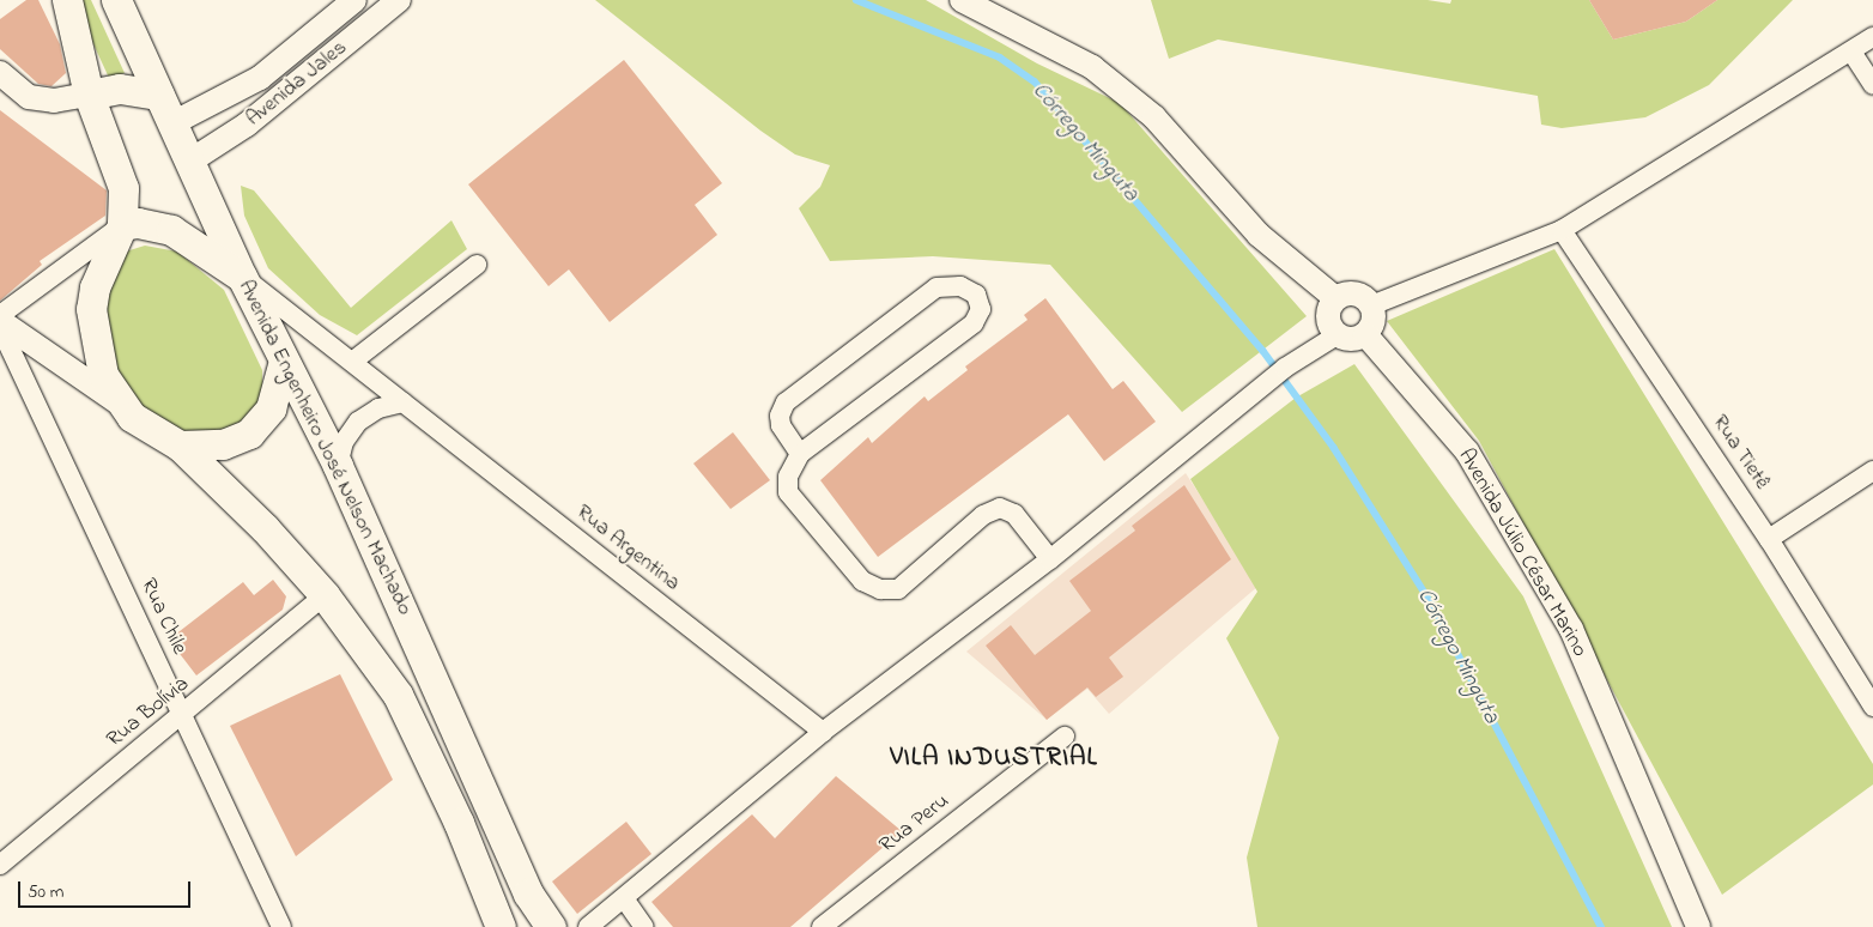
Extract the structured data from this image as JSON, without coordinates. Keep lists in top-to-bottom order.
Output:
{
  "streets": {
    "main road": ["Avenida Engenheiro José Nelson Machado"],
    "street": [
      "Avenida Jales",
      "Rua Tietê",
      "Rua Argentina",
      "Avenida Júlio César Marino",
      "Rua Chile",
      "Rua Bolívia",
      "Rua Peru"
    ]
  },
  "crossings": [
    ["Avenida Jales", "Avenida Engenheiro José Nelson Machado"],
    ["Avenida Engenheiro José Nelson Machado", "Rua Argentina"],
    ["Rua Chile", "Rua Bolívia"]
  ],
  "districts": ["VILA INDUSTRIAL"],
  "water": ["Córrego Minguta"],
  "scale_bar": "50 m"
}
